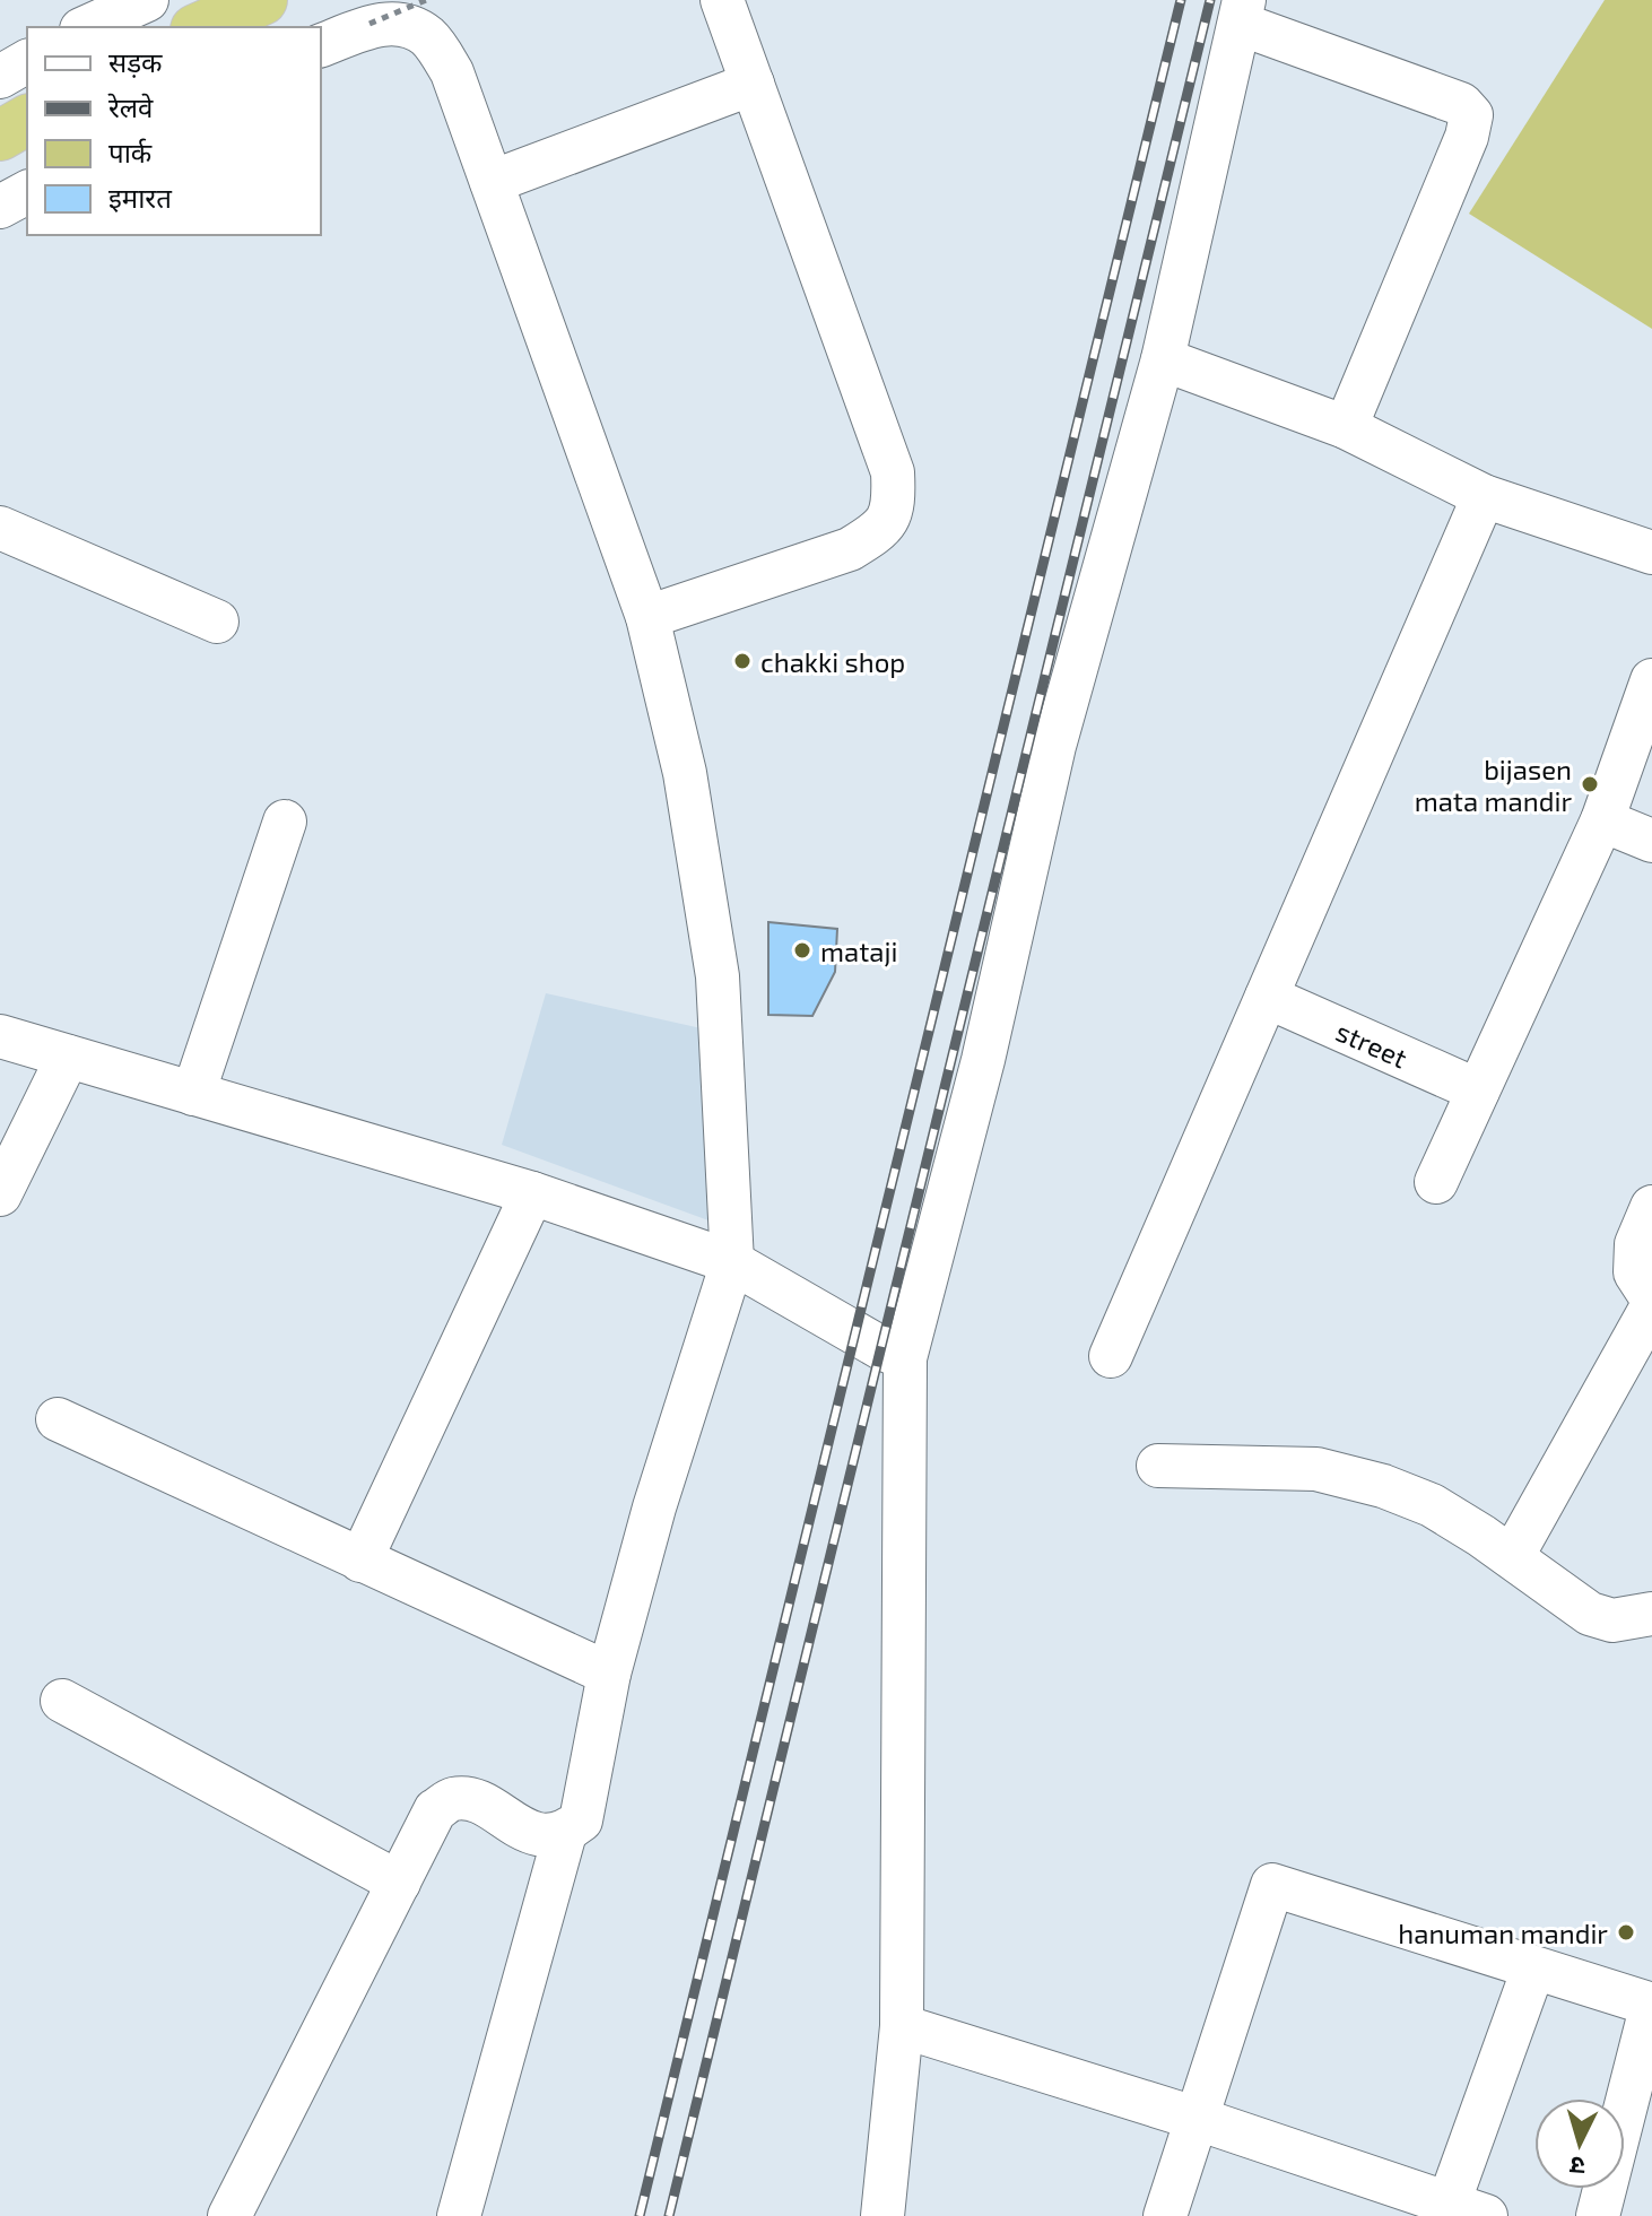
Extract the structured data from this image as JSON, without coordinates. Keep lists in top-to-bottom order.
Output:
{
  "streets": {
    "street": ["street"]
  },
  "places": [
    "chakki shop",
    "bijasen mata mandir",
    "mataji",
    "hanuman mandir"
  ],
  "legend": [
    "सड़क",
    "रेलवे",
    "पार्क",
    "इमारत"
  ],
  "north": "bottom"
}
